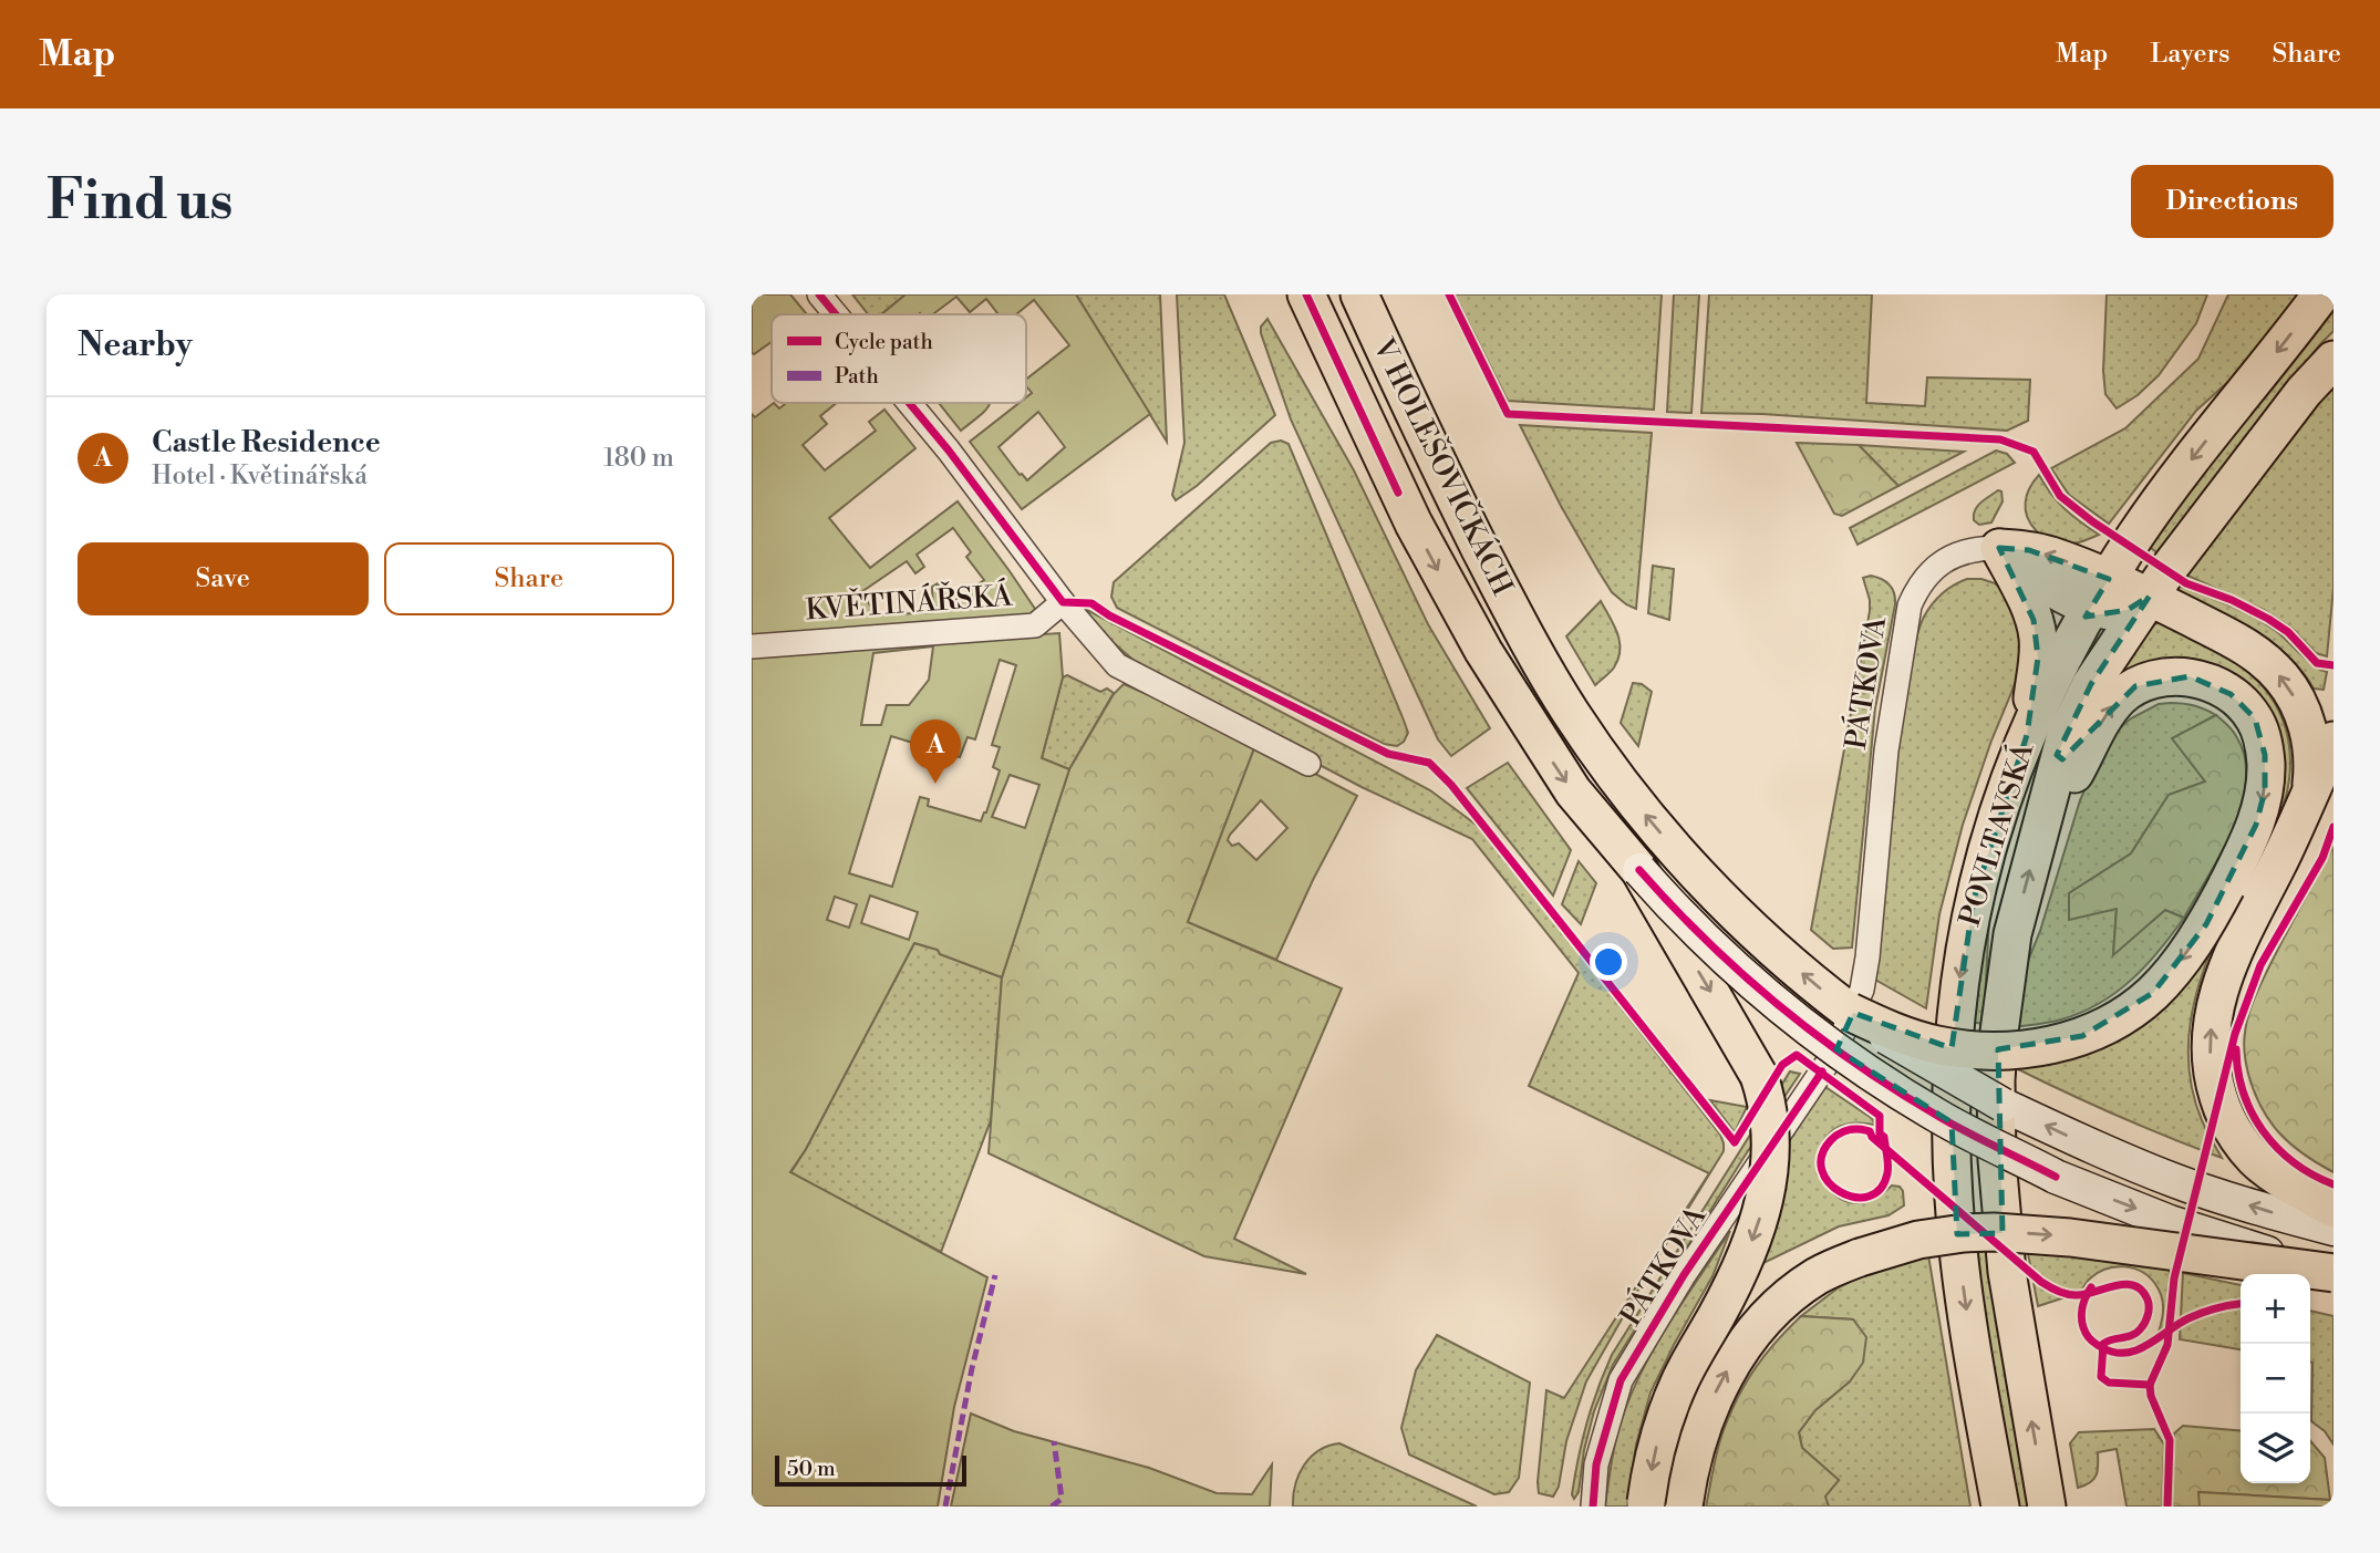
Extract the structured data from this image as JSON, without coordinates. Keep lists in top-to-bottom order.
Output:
{
  "streets": {
    "main road": ["V HOLEŠOVIČKÁCH", "POVLTAVSKÁ"],
    "street": ["KVĚTINÁŘSKÁ", "PÁTKOVA"]
  },
  "legend": ["Cycle path", "Path"],
  "scale_bar": "50 m",
  "page": {
    "header": "Map",
    "nav": ["Map", "Layers", "Share"],
    "buttons": [
      "Directions",
      ["Save", "Share"]
    ],
    "title": "Find us",
    "heading": "Nearby",
    "list": [
      {
        "mark": "A",
        "name": "Castle Residence",
        "note": "Hotel · Květinářská",
        "value": "180 m"
      }
    ],
    "pins": "A",
    "map_buttons": ["+", "−"],
    "scale": "50 m"
  }
}
